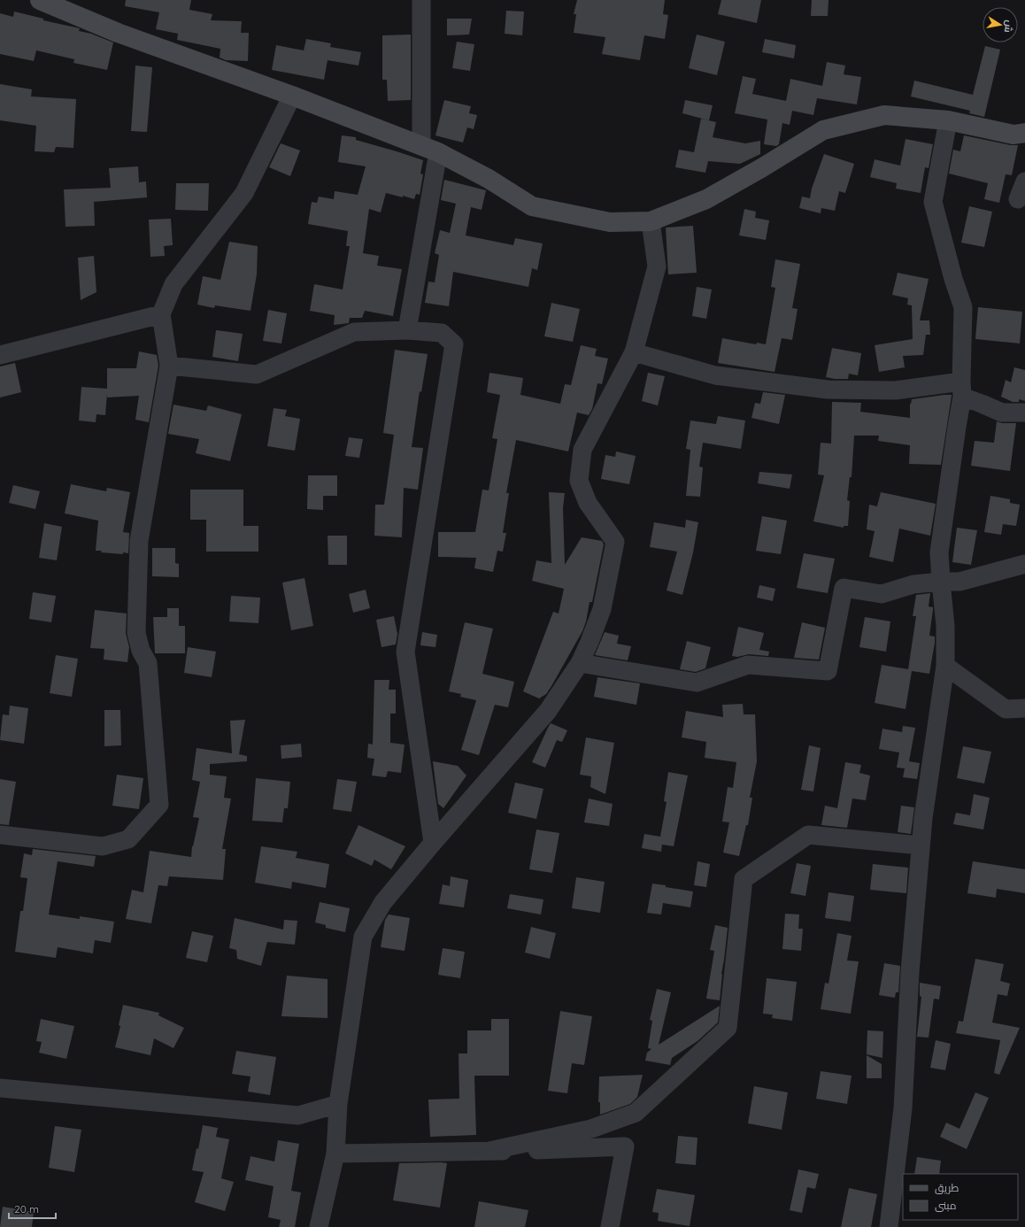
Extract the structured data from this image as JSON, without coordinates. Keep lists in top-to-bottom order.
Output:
{
  "legend": ["طريق", "مبنى"],
  "scale_bar": "20 m",
  "north": "right"
}
